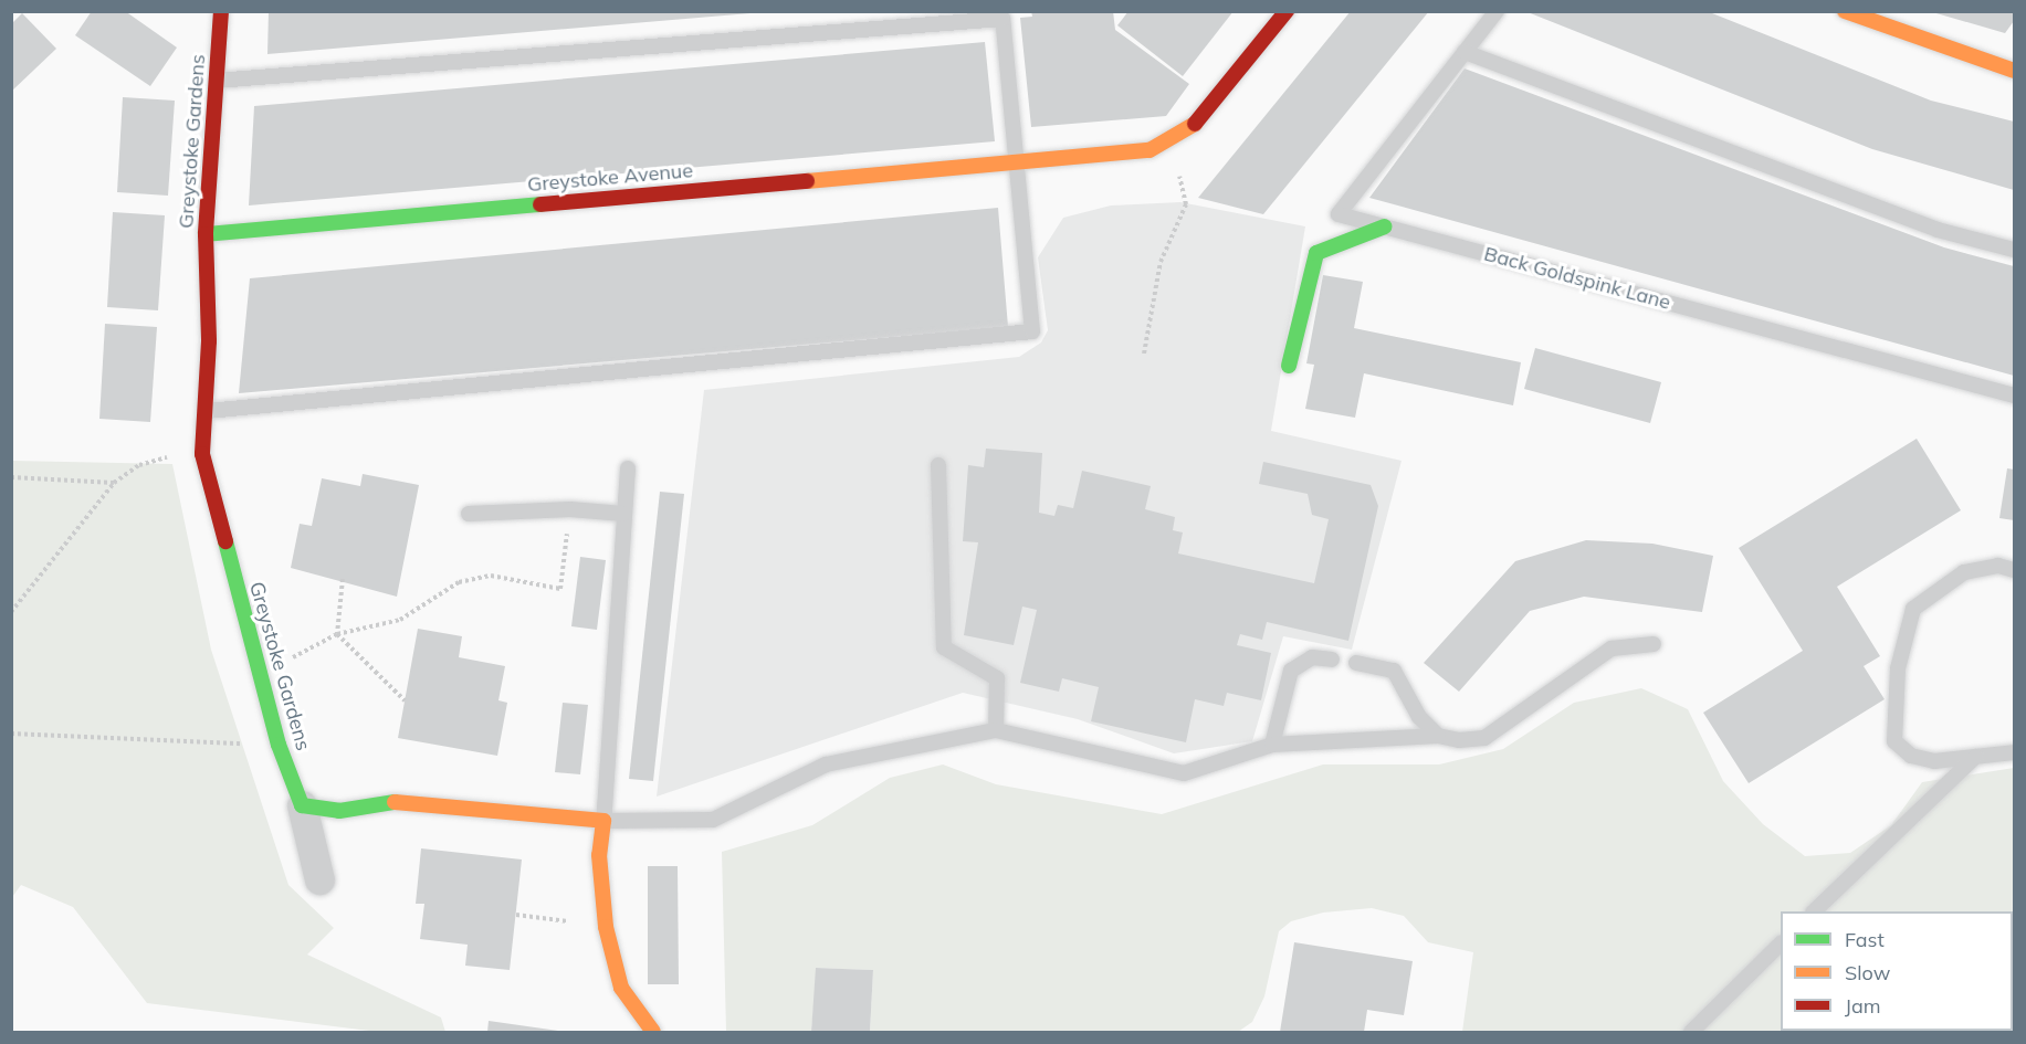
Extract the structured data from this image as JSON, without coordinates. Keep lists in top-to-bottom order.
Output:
{
  "streets": {
    "street": ["Greystoke Gardens", "Greystoke Avenue"],
    "lane": ["Back Goldspink Lane"]
  },
  "crossings": [
    ["Greystoke Gardens", "Greystoke Avenue"]
  ],
  "legend": ["Fast", "Slow", "Jam"]
}
